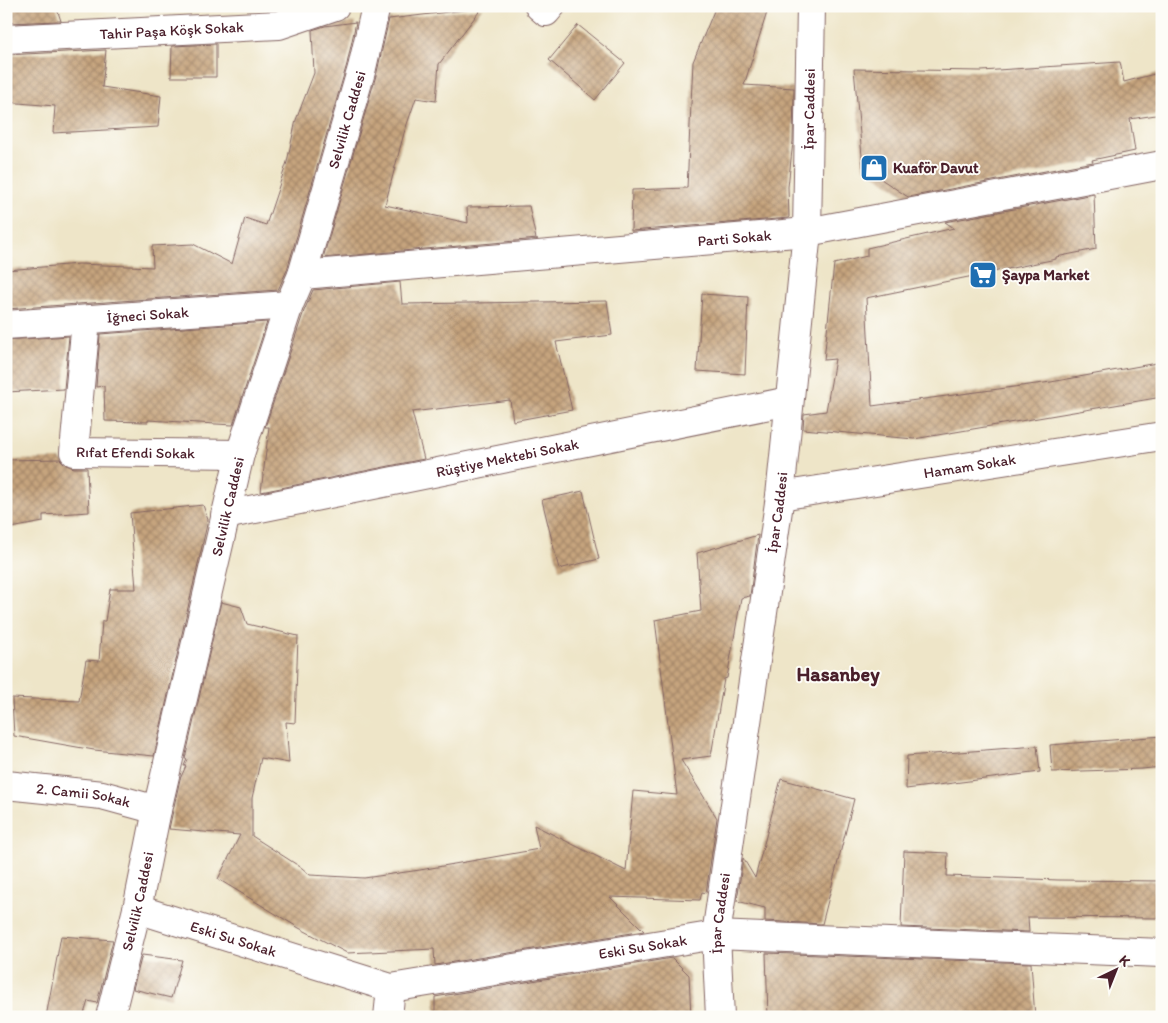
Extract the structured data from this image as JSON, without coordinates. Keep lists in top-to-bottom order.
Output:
{
  "streets": {
    "street": [
      "Tahir Paşa Köşk Sokak",
      "İpar Caddesi",
      "Selvilik Caddesi",
      "Parti Sokak",
      "İğneci Sokak",
      "Rıfat Efendi Sokak",
      "Rüştiye Mektebi Sokak",
      "Hamam Sokak",
      "2. Camii Sokak",
      "Eski Su Sokak"
    ]
  },
  "crossings": [
    ["İpar Caddesi", "Parti Sokak"],
    ["İpar Caddesi", "Rüştiye Mektebi Sokak"],
    ["İpar Caddesi", "Hamam Sokak"],
    ["İpar Caddesi", "Eski Su Sokak"],
    ["Selvilik Caddesi", "Parti Sokak"],
    ["Selvilik Caddesi", "İğneci Sokak"],
    ["Selvilik Caddesi", "Rıfat Efendi Sokak"],
    ["Selvilik Caddesi", "Rüştiye Mektebi Sokak"],
    ["Selvilik Caddesi", "2. Camii Sokak"],
    ["Selvilik Caddesi", "Eski Su Sokak"],
    ["İğneci Sokak", "Rıfat Efendi Sokak"]
  ],
  "districts": ["Hasanbey"],
  "places": {
    "shop": ["Kuaför Davut"],
    "supermarket": ["Şaypa Market"]
  },
  "north": "top right"
}
